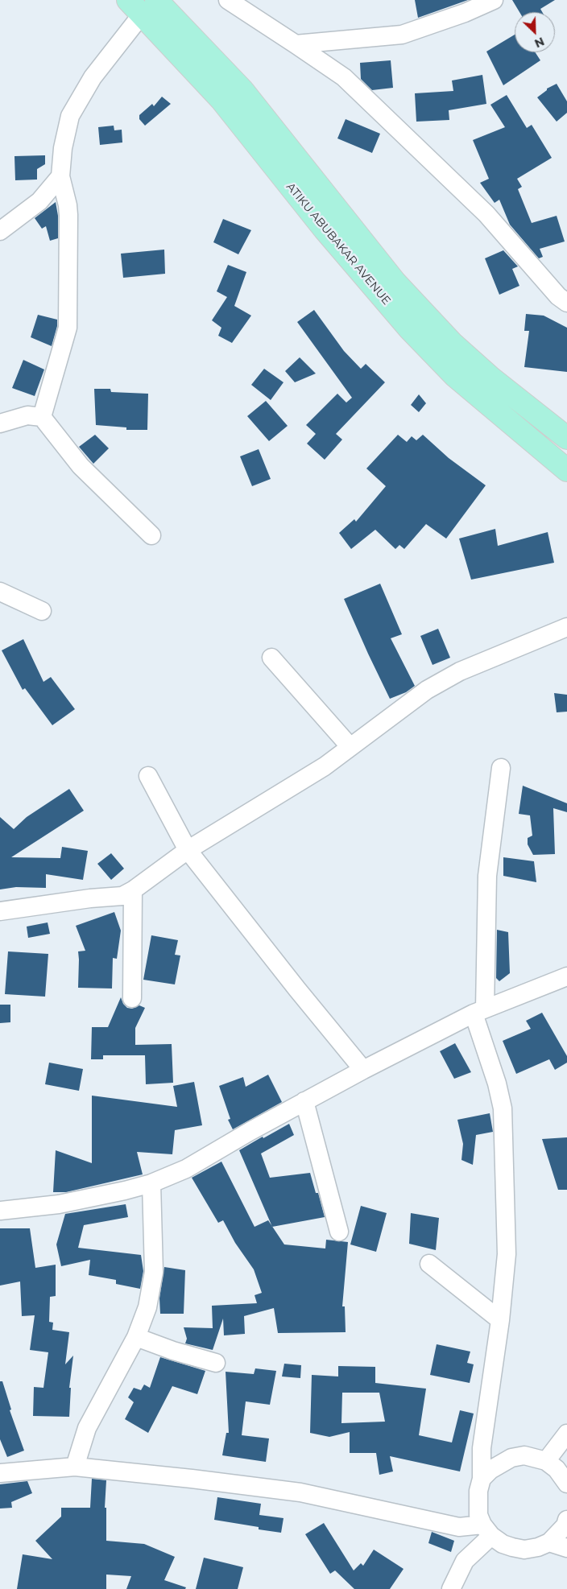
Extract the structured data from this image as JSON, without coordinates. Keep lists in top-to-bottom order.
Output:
{
  "streets": {
    "main road": ["ATIKU ABUBAKAR AVENUE"]
  },
  "north": "bottom right"
}
